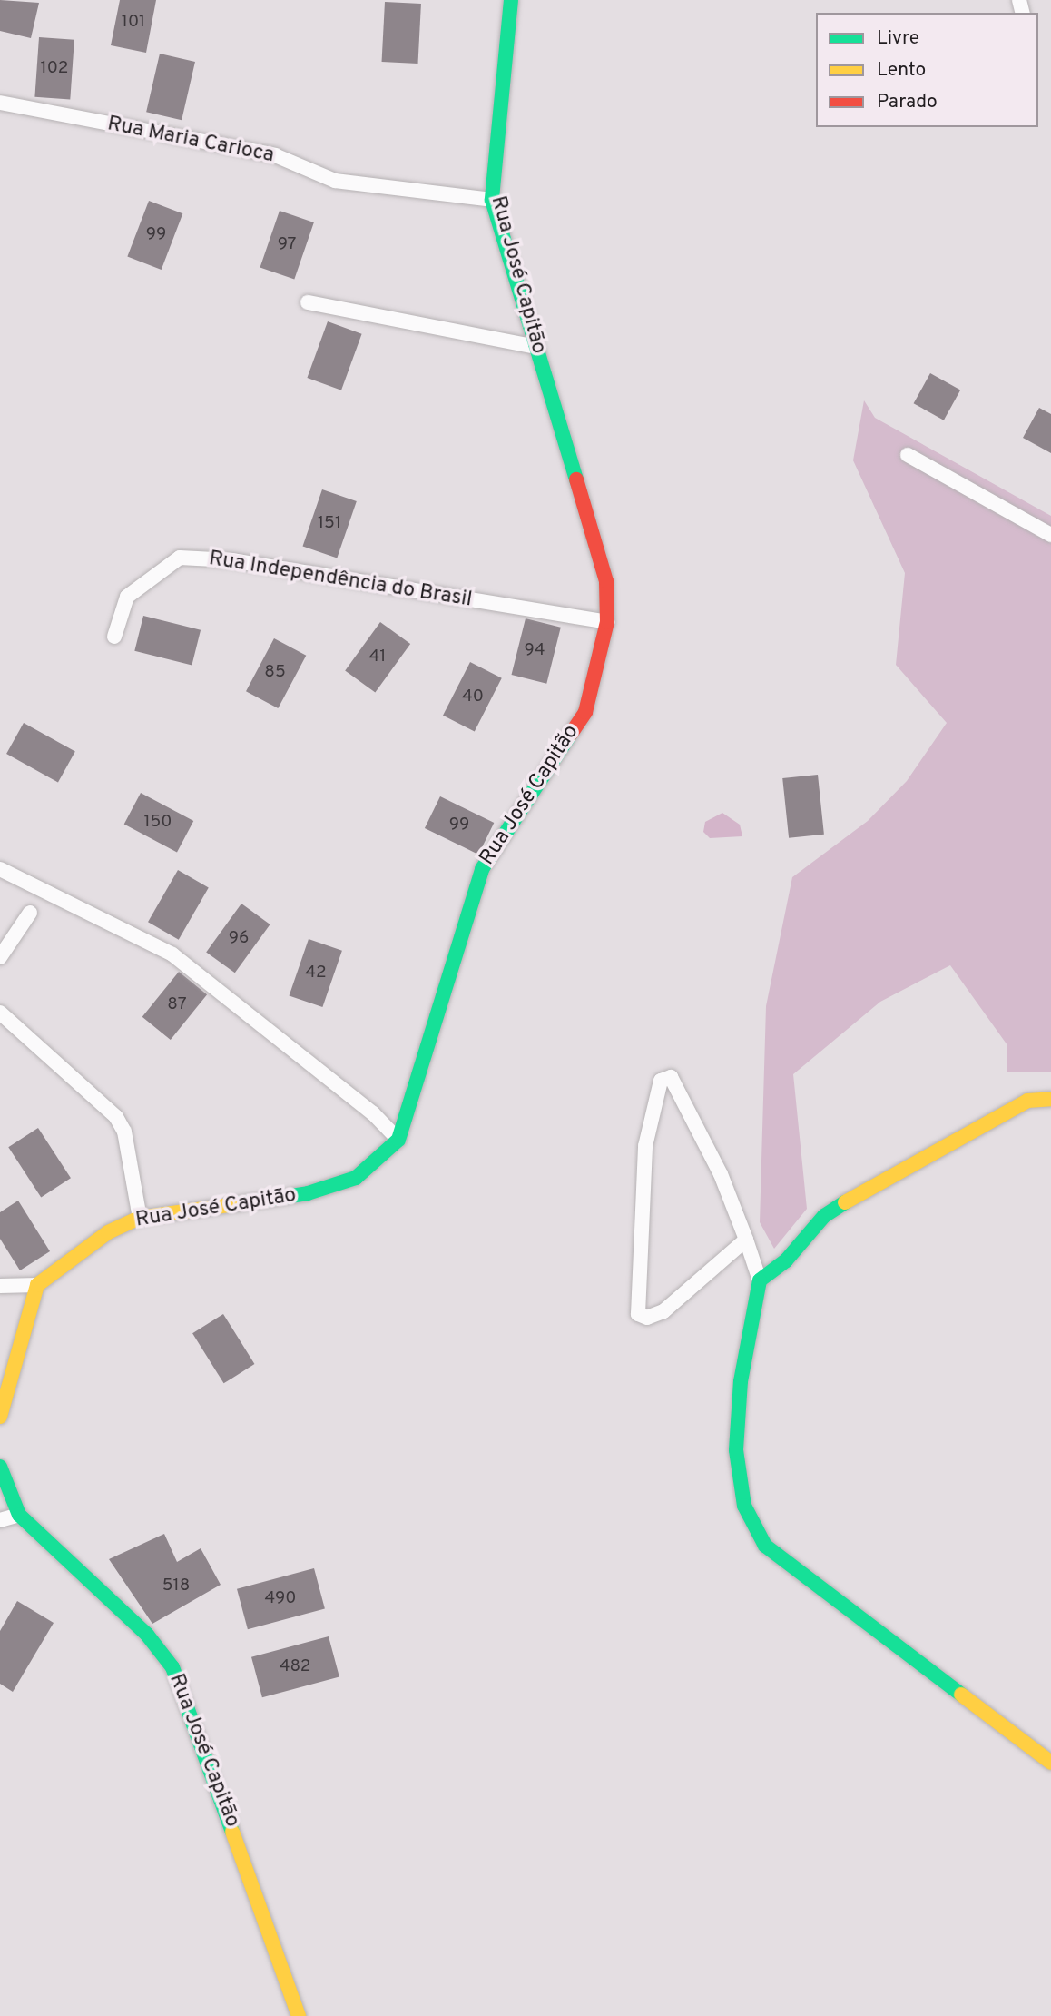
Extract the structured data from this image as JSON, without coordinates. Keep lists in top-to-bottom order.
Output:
{
  "streets": {
    "street": ["Rua Maria Carioca", "Rua José Capitão", "Rua Independência do Brasil"]
  },
  "crossings": [
    ["Rua Maria Carioca", "Rua José Capitão"],
    ["Rua José Capitão", "Rua Independência do Brasil"]
  ],
  "house_numbers": [
    "101",
    "102",
    "99",
    "97",
    "151",
    "94",
    "41",
    "85",
    "40",
    "150",
    "99",
    "96",
    "42",
    "87",
    "518",
    "490",
    "482"
  ],
  "legend": ["Livre", "Lento", "Parado"]
}
